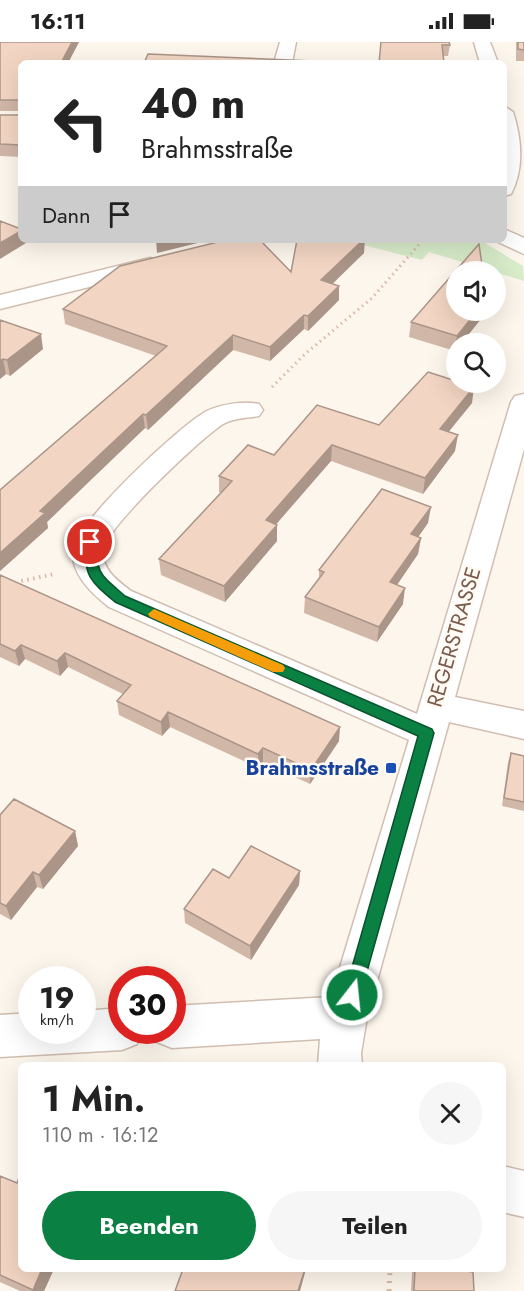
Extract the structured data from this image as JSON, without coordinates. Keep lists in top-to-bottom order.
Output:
{
  "streets": {
    "street": ["REGERSTRASSE"]
  },
  "places": {
    "transit": ["Brahmsstraße"]
  },
  "page": {
    "status": "16:11",
    "turn": ["40 m", "Brahmsstraße"],
    "then": "Dann",
    "speed": "19 km/h",
    "limit": "30",
    "heading": ["1 Min.", "110 m · 16:12"],
    "buttons": ["Beenden", "Teilen"]
  }
}
